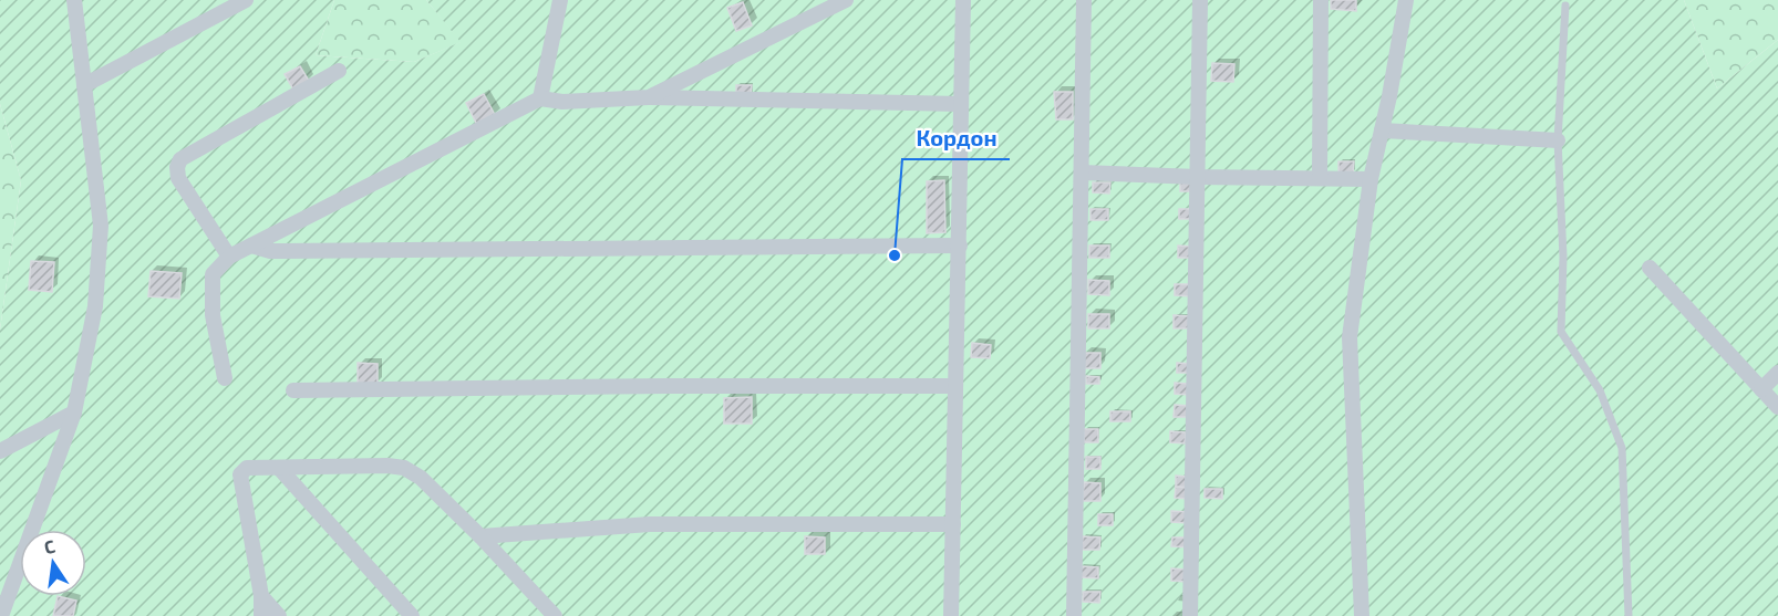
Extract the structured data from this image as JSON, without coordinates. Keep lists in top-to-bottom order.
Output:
{
  "places": ["Кордон"],
  "north": "top"
}
